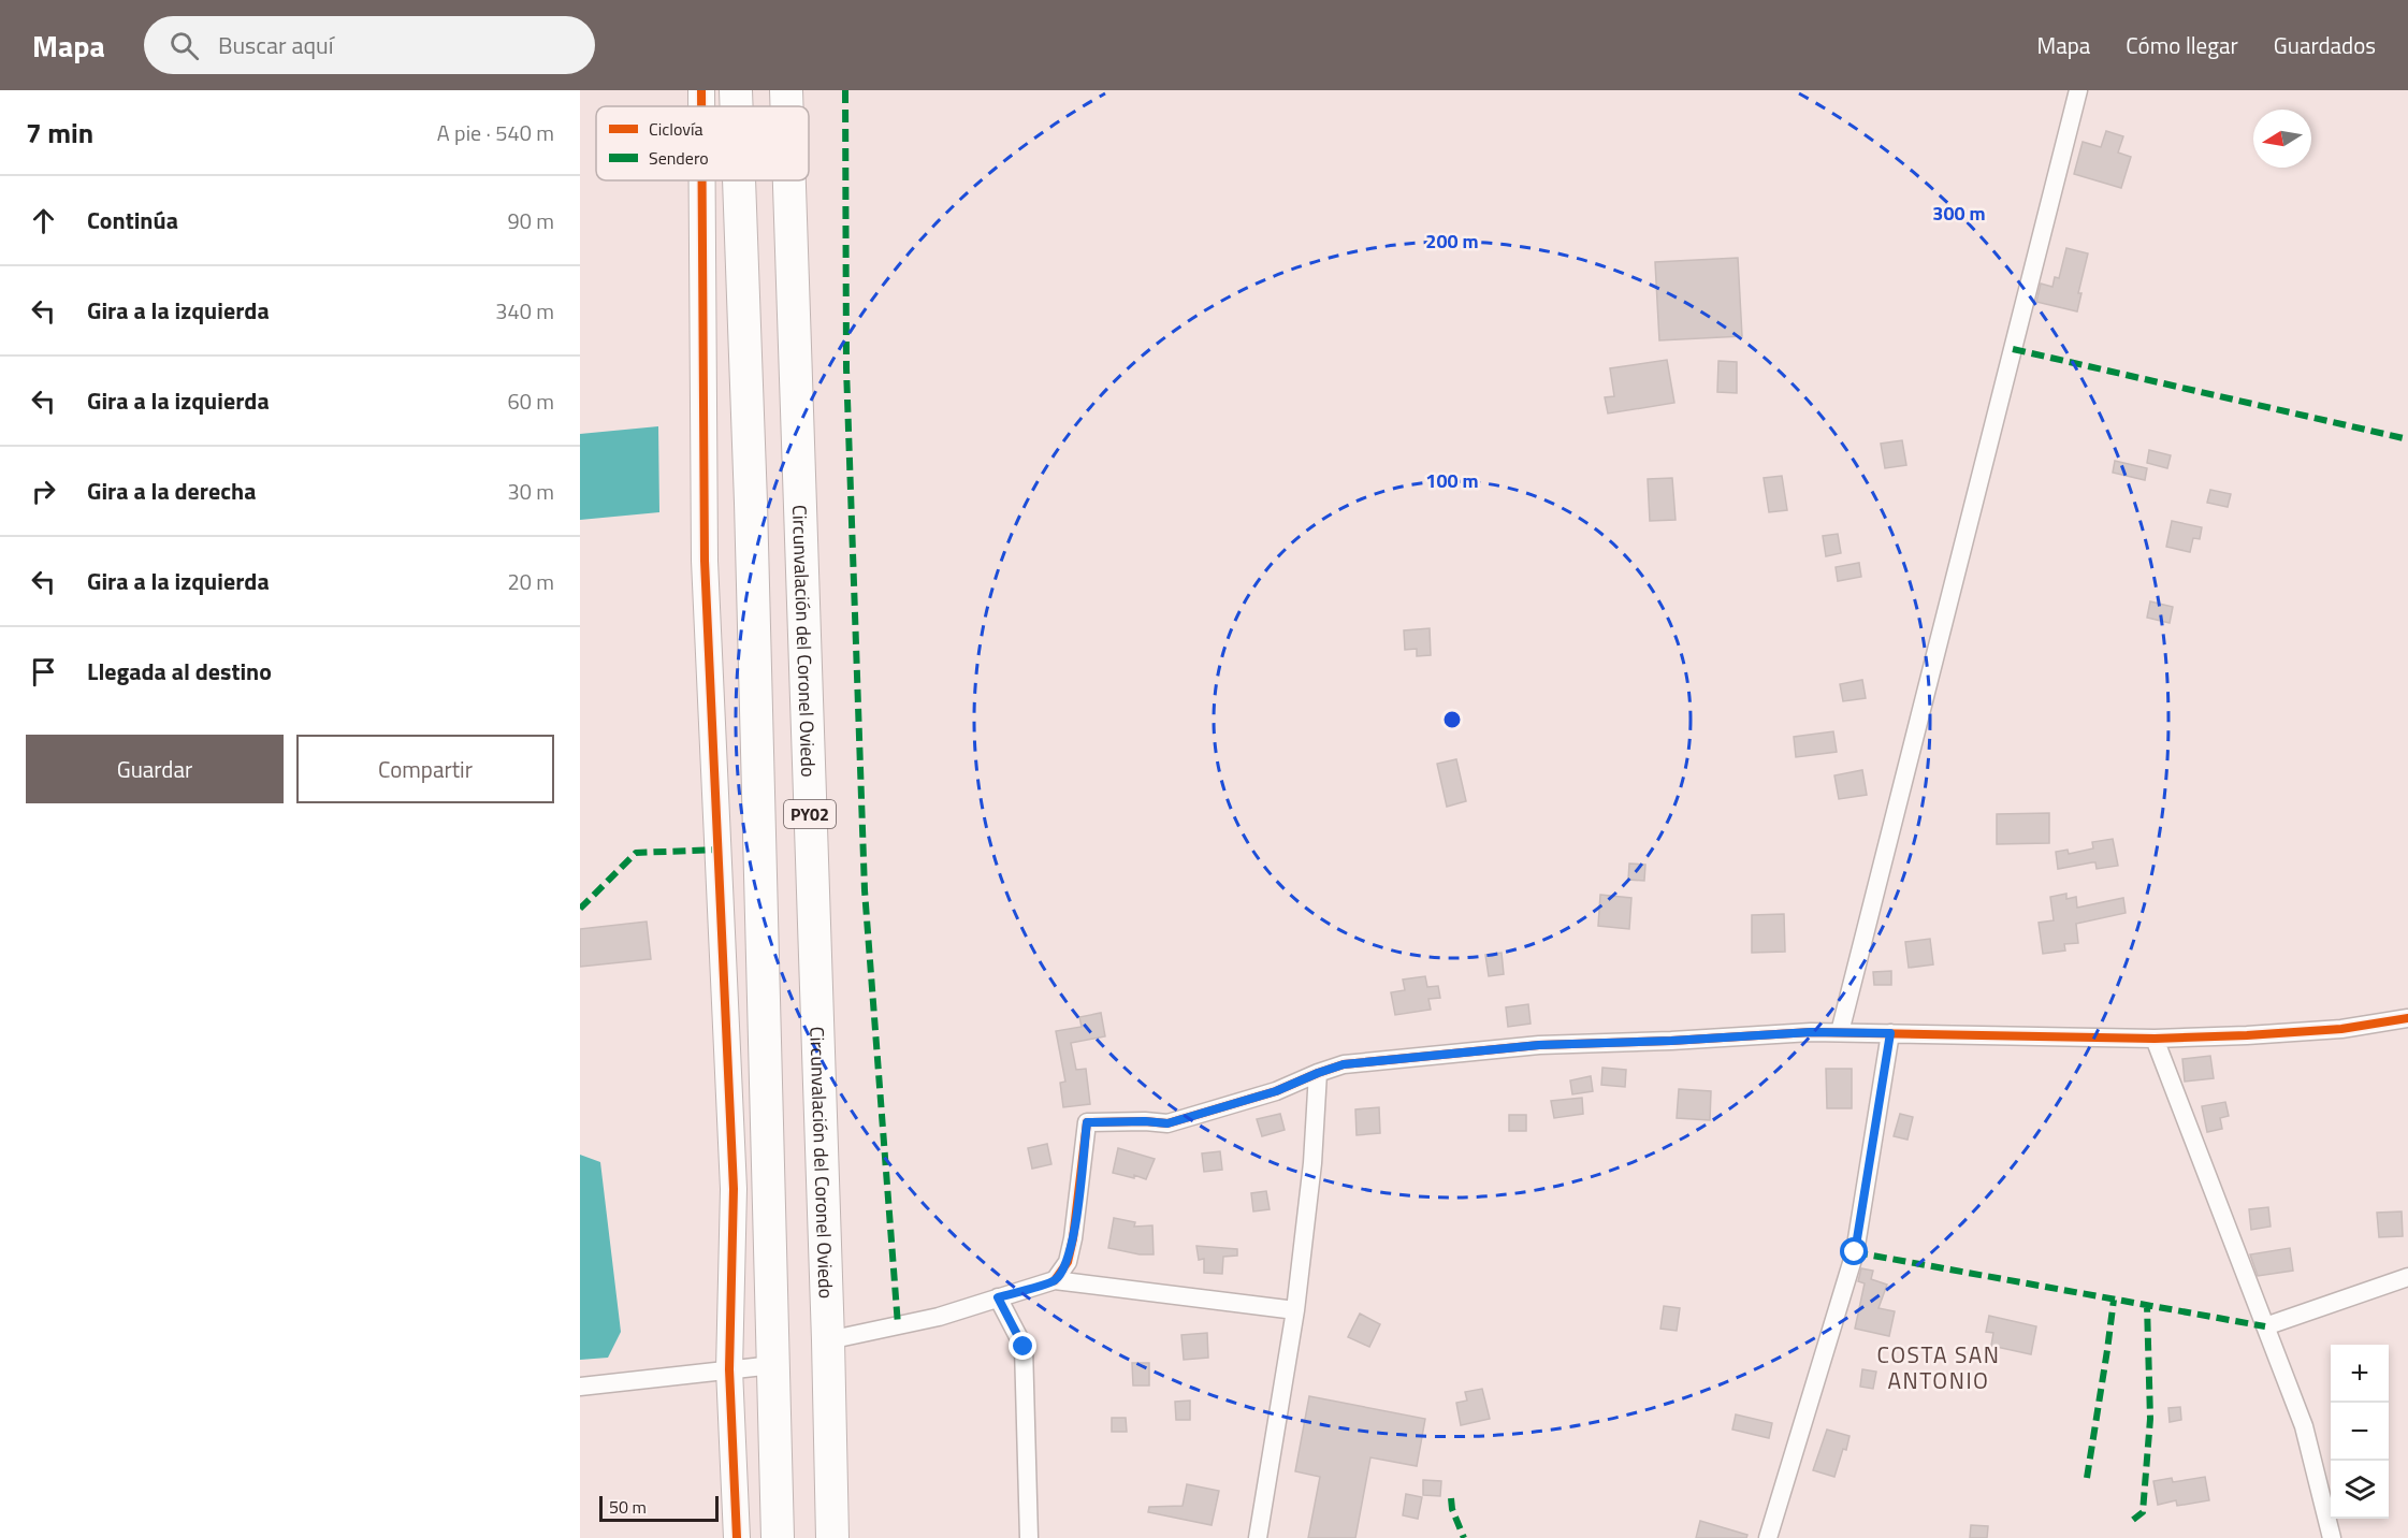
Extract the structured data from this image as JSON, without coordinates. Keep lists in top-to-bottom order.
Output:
{
  "streets": {
    "highway": ["Circunvalación del Coronel Oviedo", "PY02"]
  },
  "districts": ["COSTA SAN ANTONIO"],
  "legend": ["Ciclovía", "Sendero"],
  "scale_bar": "50 m",
  "north": "left",
  "page": {
    "header": "Mapa",
    "search": "Buscar aquí",
    "nav": ["Mapa", "Cómo llegar", "Guardados"],
    "heading": ["7 min", "A pie · 540 m"],
    "list": [
      ["Continúa", "90 m"],
      ["Gira a la izquierda", "340 m"],
      ["Gira a la izquierda", "60 m"],
      ["Gira a la derecha", "30 m"],
      ["Gira a la izquierda", "20 m"],
      "Llegada al destino"
    ],
    "buttons": ["Guardar", "Compartir"],
    "map_buttons": ["+", "−"],
    "scale": "50 m"
  },
  "rings": ["300 m", "200 m", "100 m"]
}
